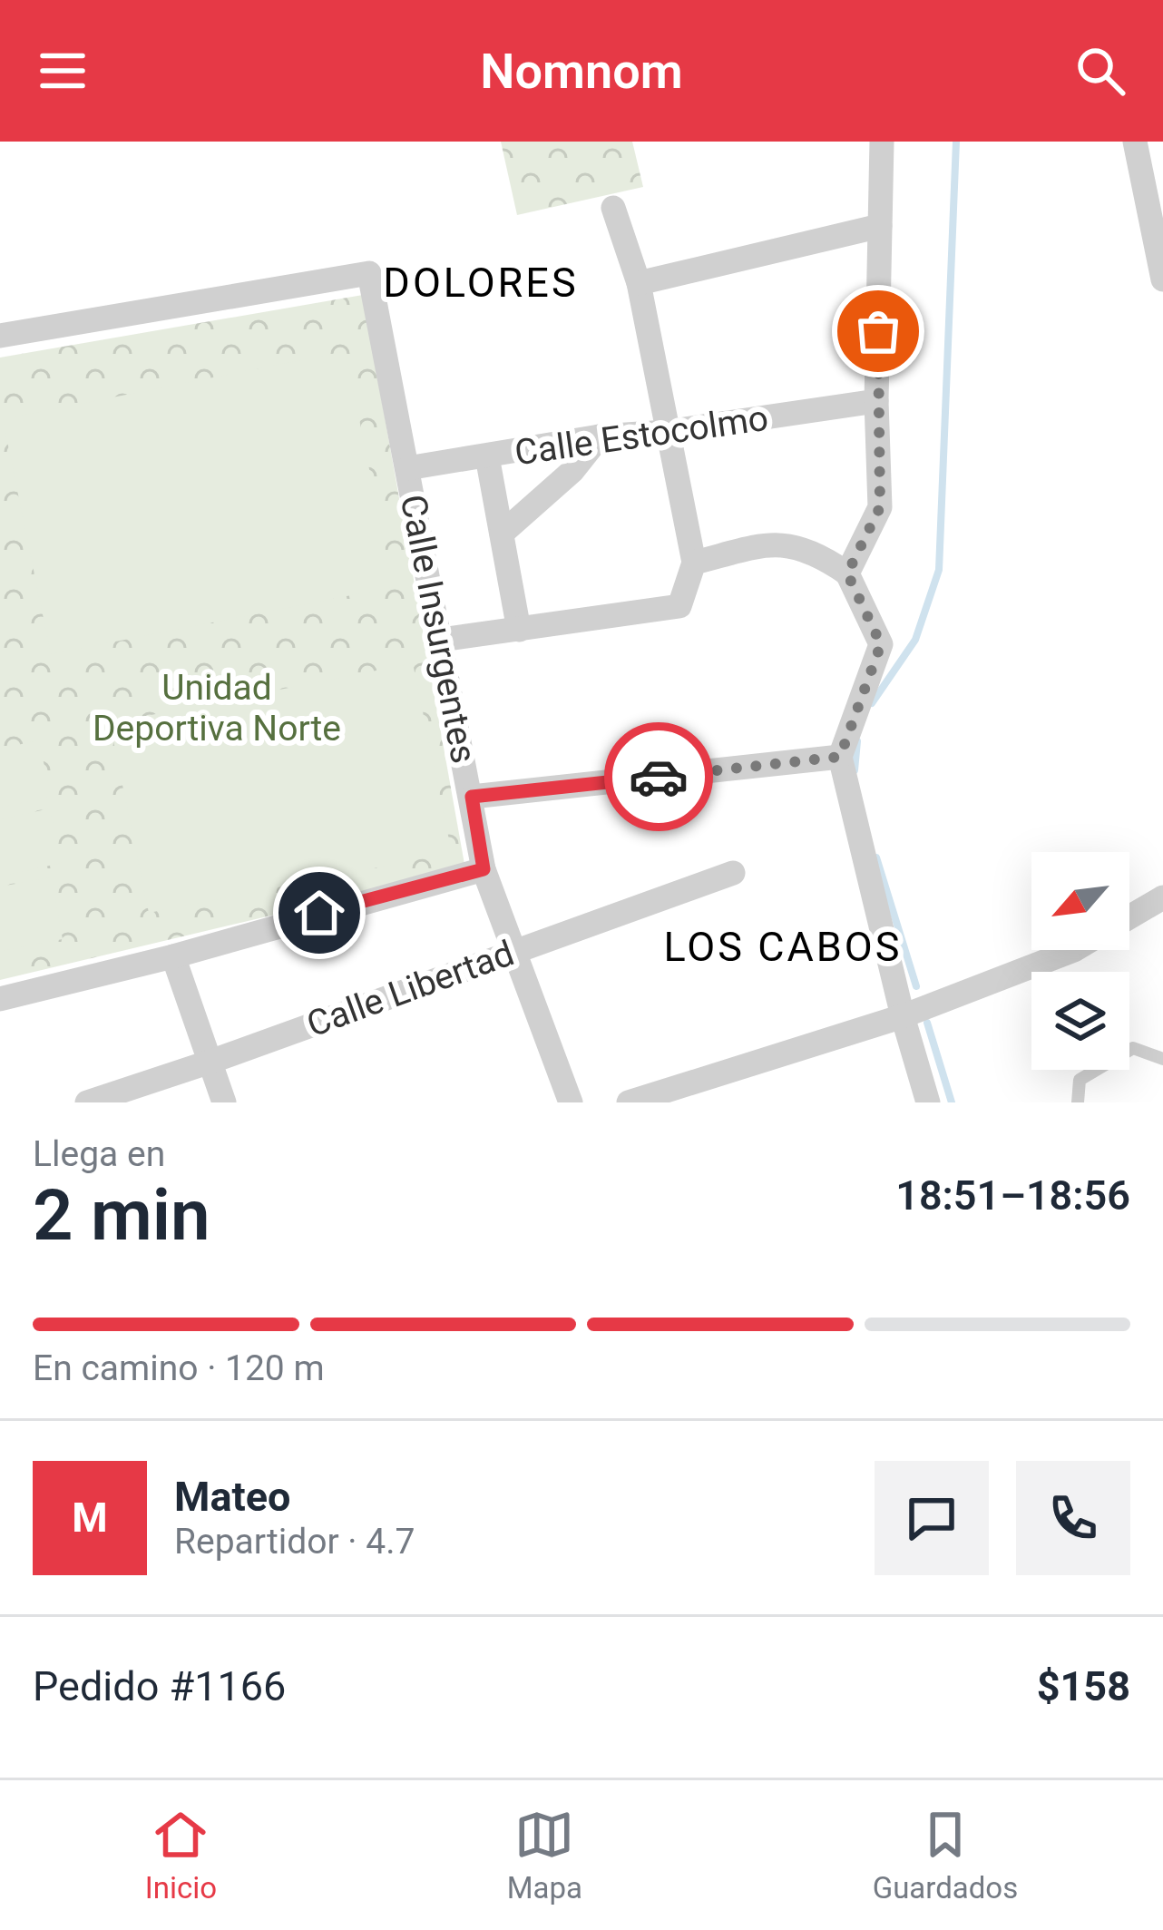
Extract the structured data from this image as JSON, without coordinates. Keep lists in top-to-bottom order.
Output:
{
  "streets": {
    "street": ["Calle Estocolmo", "Calle Insurgentes", "Calle Libertad"]
  },
  "crossings": [
    ["Calle Estocolmo", "Calle Insurgentes"],
    ["Calle Insurgentes", "Calle Libertad"]
  ],
  "districts": ["DOLORES", "LOS CABOS"],
  "parks": ["Unidad Deportiva Norte"],
  "north": "bottom left",
  "page": {
    "header": "Nomnom",
    "heading": ["2 min", "Llega en", "18:51–18:56"],
    "panel": [
      "Mateo",
      "Repartidor · 4.7",
      "Pedido #1166",
      "$158"
    ],
    "bar": "En camino · 120 m",
    "round": "M",
    "tabs": ["Inicio", "Mapa", "Guardados"]
  }
}
